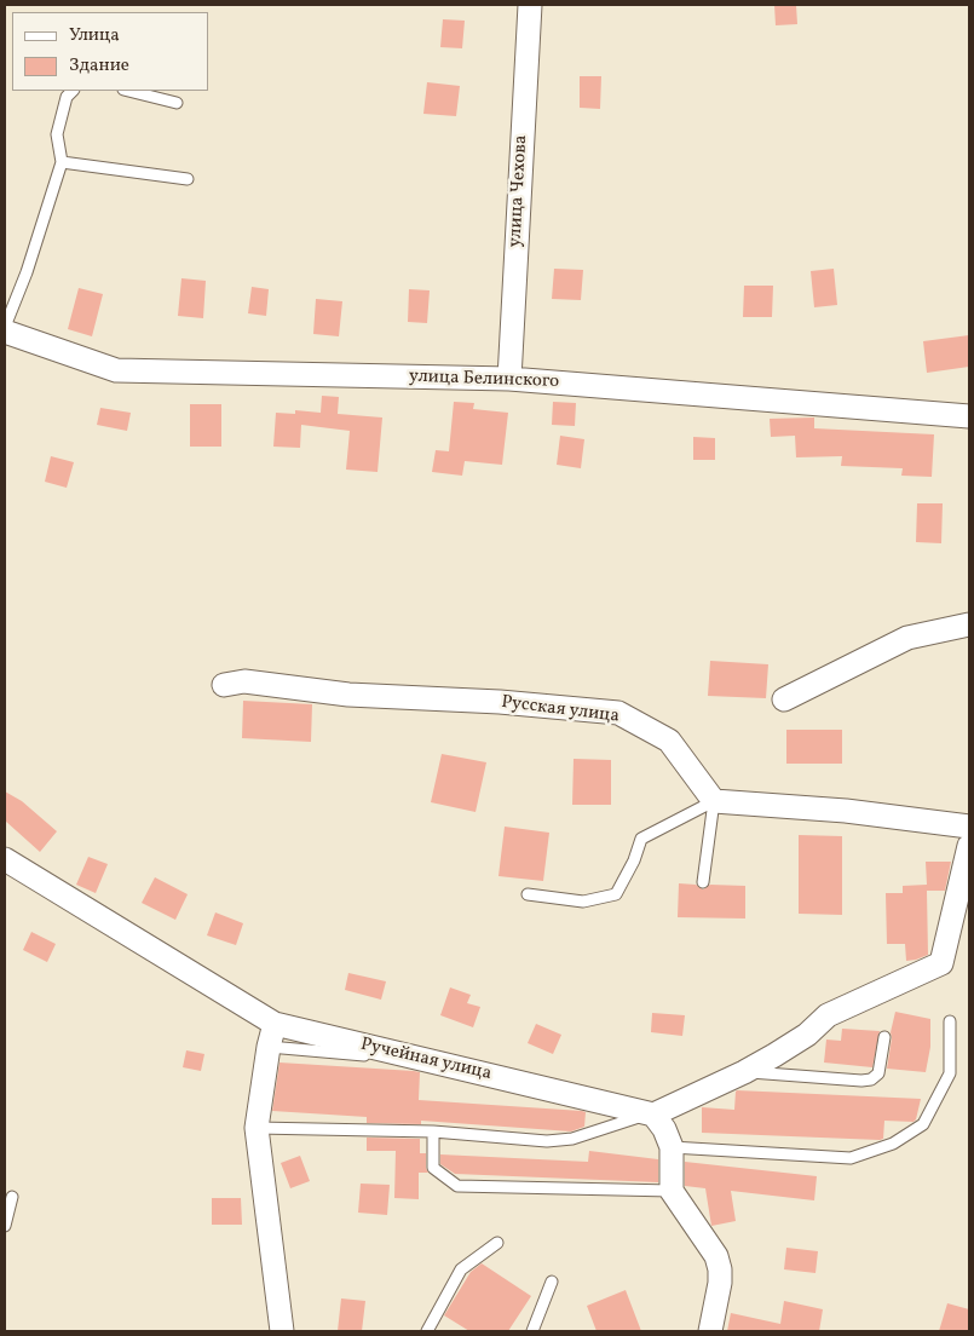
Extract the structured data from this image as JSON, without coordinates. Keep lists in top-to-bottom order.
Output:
{
  "streets": {
    "street": [
      "улица Чехова",
      "улица Белинского",
      "Русская улица",
      "Ручейная улица"
    ]
  },
  "crossings": [
    ["улица Чехова", "улица Белинского"]
  ],
  "legend": ["Улица", "Здание"]
}
